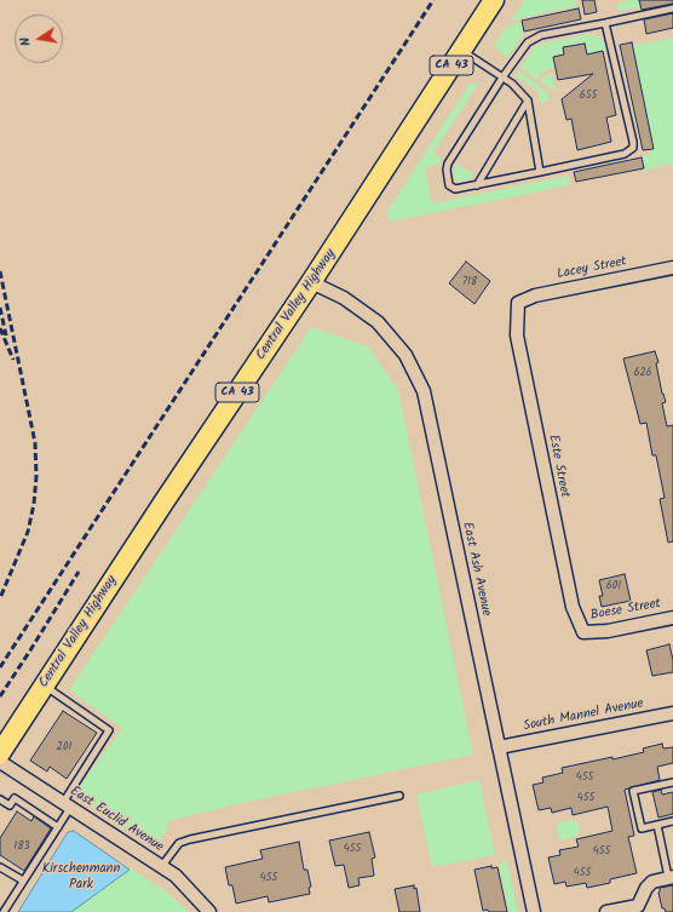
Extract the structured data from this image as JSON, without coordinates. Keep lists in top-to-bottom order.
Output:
{
  "streets": {
    "main road": ["CA 43", "Central Valley Highway"],
    "street": [
      "Lacey Street",
      "Este Street",
      "East Ash Avenue",
      "Boese Street",
      "South Mannel Avenue",
      "East Euclid Avenue"
    ]
  },
  "crossings": [
    ["Lacey Street", "Este Street"],
    ["Central Valley Highway", "East Ash Avenue"],
    ["Este Street", "Boese Street"],
    ["East Ash Avenue", "South Mannel Avenue"]
  ],
  "parks": ["Kirschenmann Park"],
  "house_numbers": [
    "655",
    "718",
    "626",
    "601",
    "201",
    "455",
    "455",
    "183",
    "455",
    "455",
    "455",
    "455"
  ],
  "north": "left"
}
